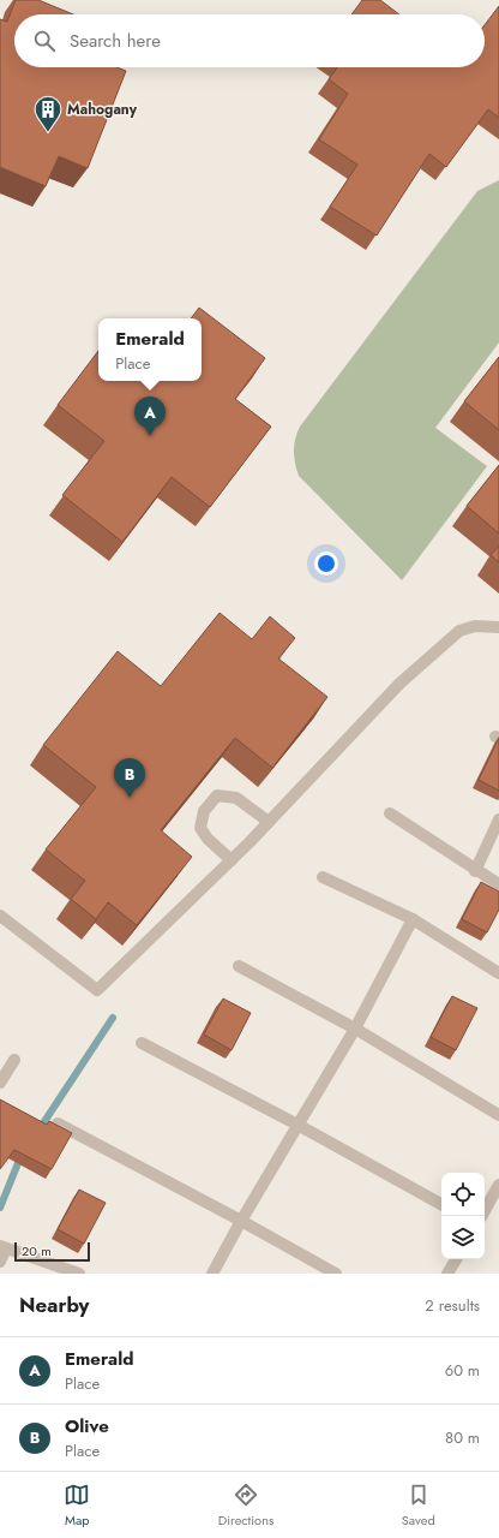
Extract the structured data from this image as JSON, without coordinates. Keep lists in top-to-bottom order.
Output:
{
  "places": {
    "building": ["Mahogany"]
  },
  "scale_bar": "20 m",
  "page": {
    "search": "Search here",
    "popup": ["Emerald", "Place"],
    "pins": ["A", "B"],
    "scale": "20 m",
    "heading": ["Nearby", "2 results"],
    "list": [
      {
        "mark": "A",
        "name": "Emerald",
        "note": "Place",
        "value": "60 m"
      },
      {
        "mark": "B",
        "name": "Olive",
        "note": "Place",
        "value": "80 m"
      }
    ],
    "nav": ["Map", "Directions", "Saved"]
  }
}
